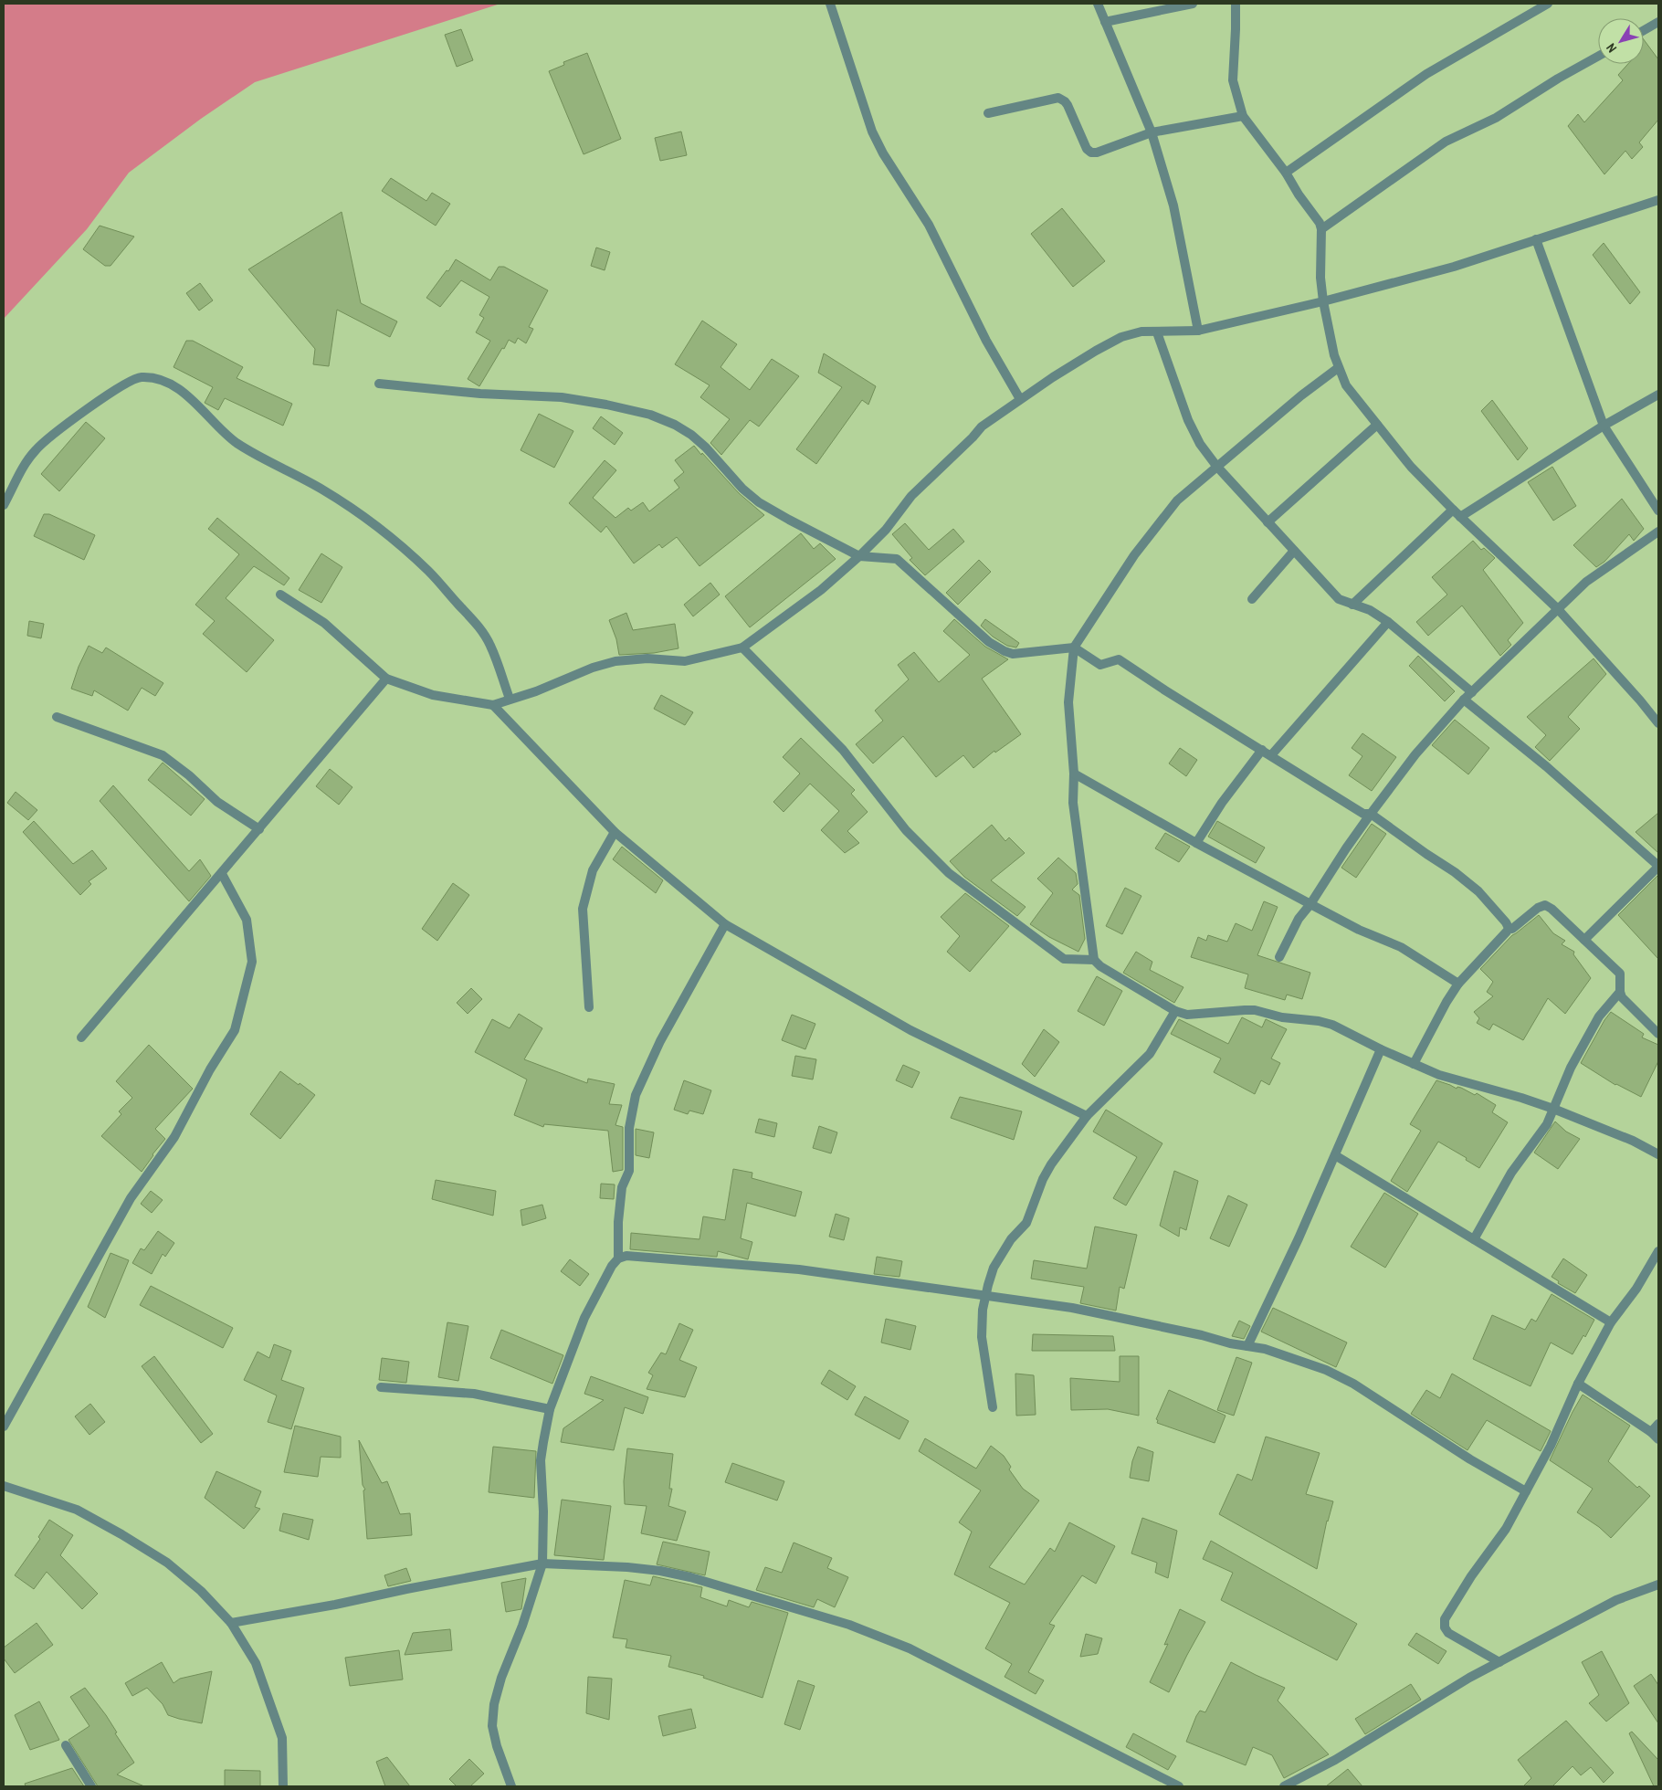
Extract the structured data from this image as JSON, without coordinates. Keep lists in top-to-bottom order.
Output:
{
  "north": "bottom left"
}
